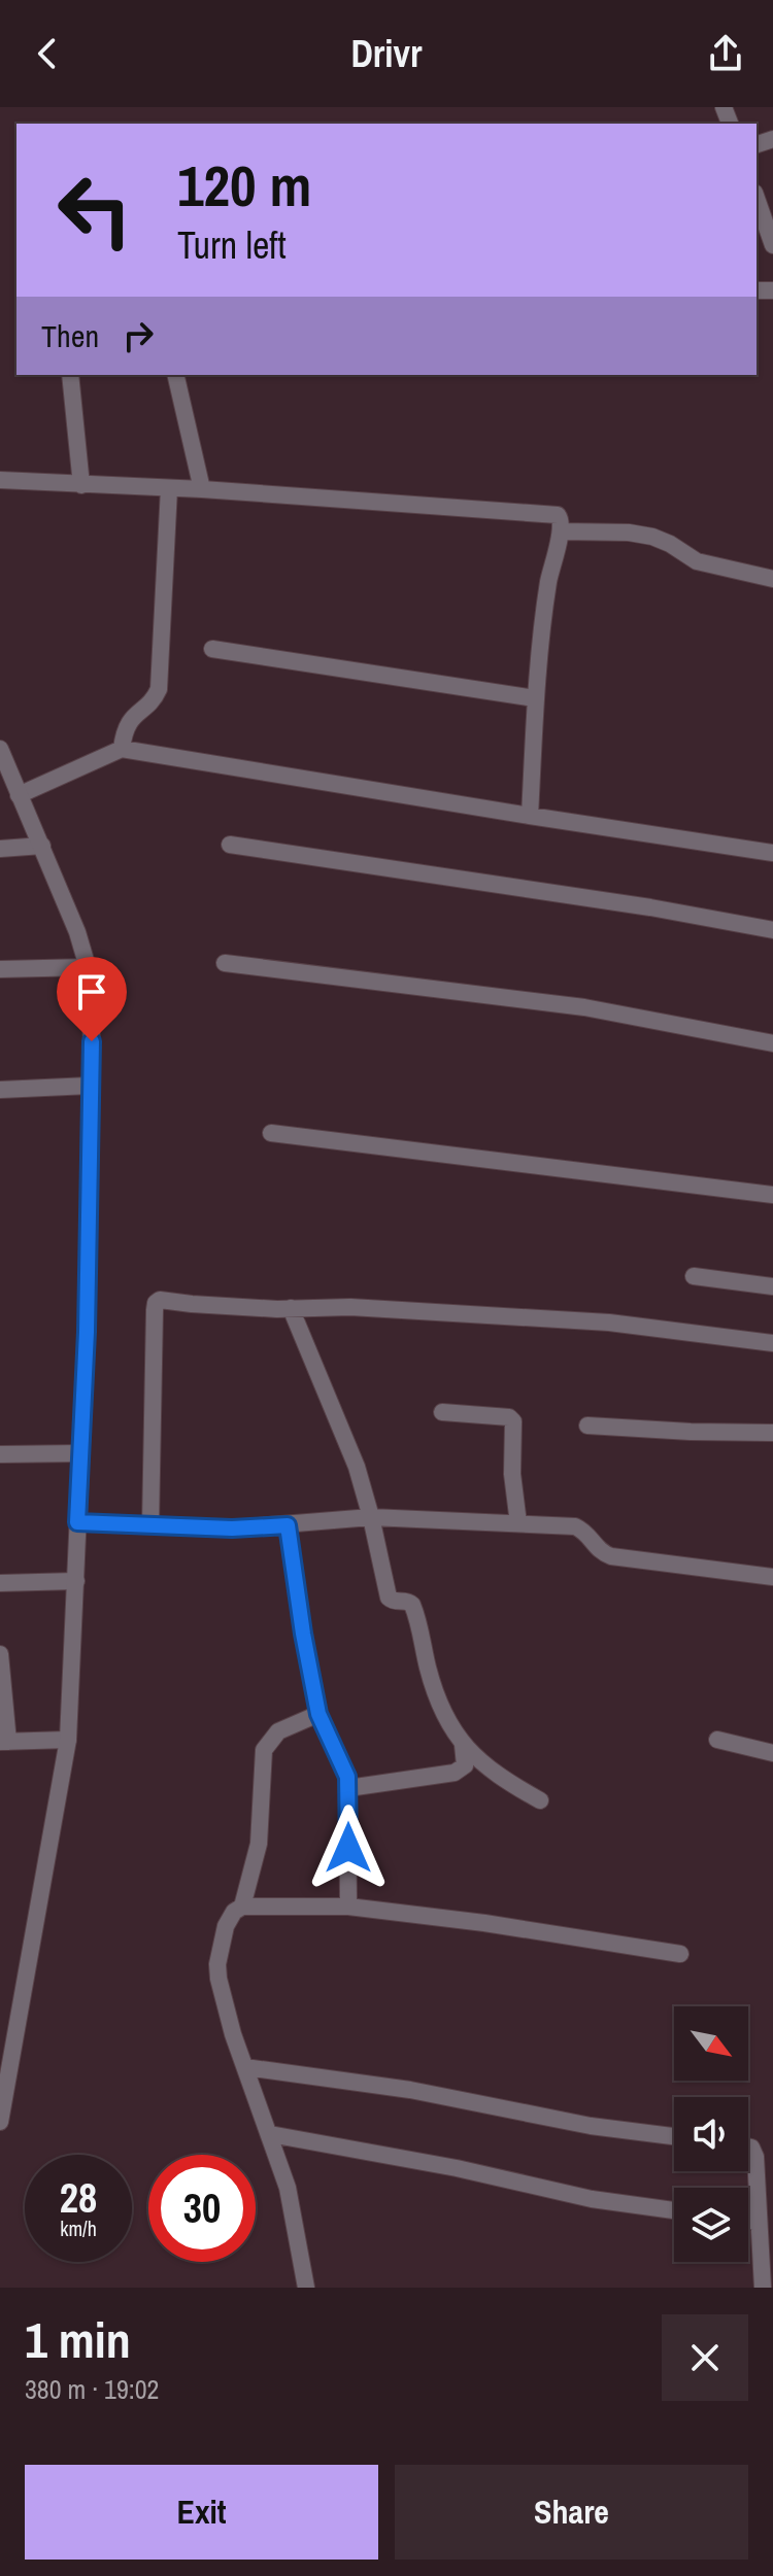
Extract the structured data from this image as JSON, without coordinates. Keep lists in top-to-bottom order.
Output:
{
  "north": "bottom right",
  "page": {
    "header": "Drivr",
    "turn": ["120 m", "Turn left"],
    "then": "Then",
    "speed": "28 km/h",
    "limit": "30",
    "heading": ["1 min", "380 m · 19:02"],
    "buttons": ["Exit", "Share"]
  }
}
